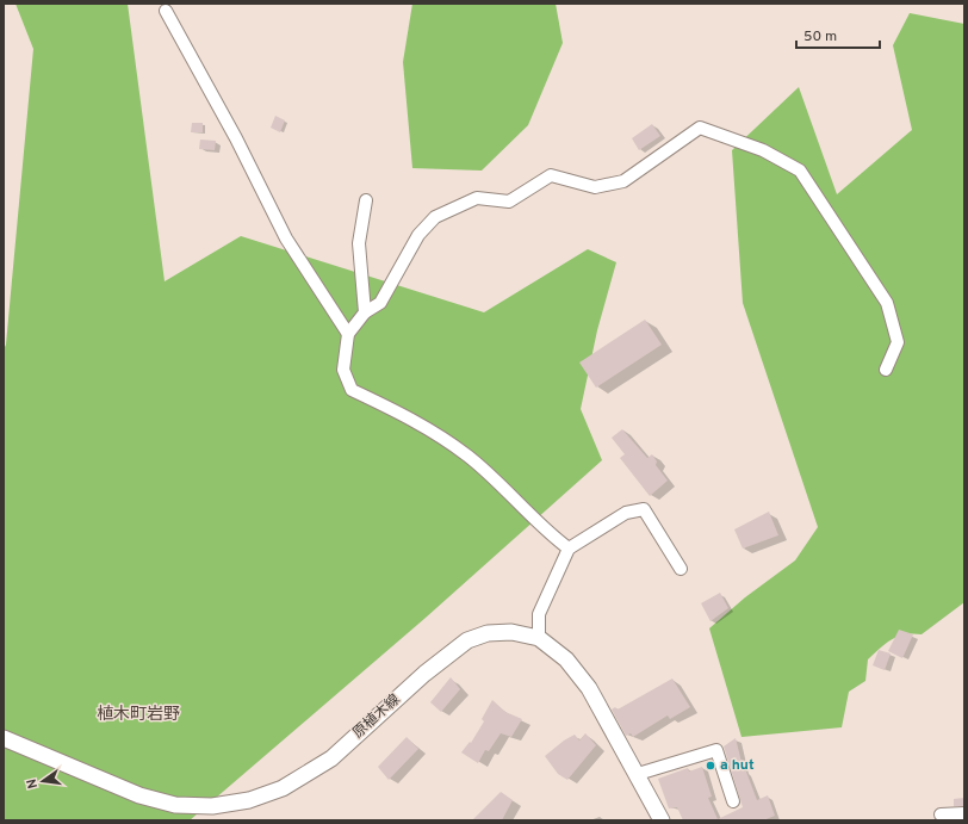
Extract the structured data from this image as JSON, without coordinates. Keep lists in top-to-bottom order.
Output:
{
  "streets": {
    "main road": ["原植木線"]
  },
  "districts": ["植木町岩野"],
  "places": ["a hut"],
  "scale_bar": "50 m",
  "north": "left"
}
